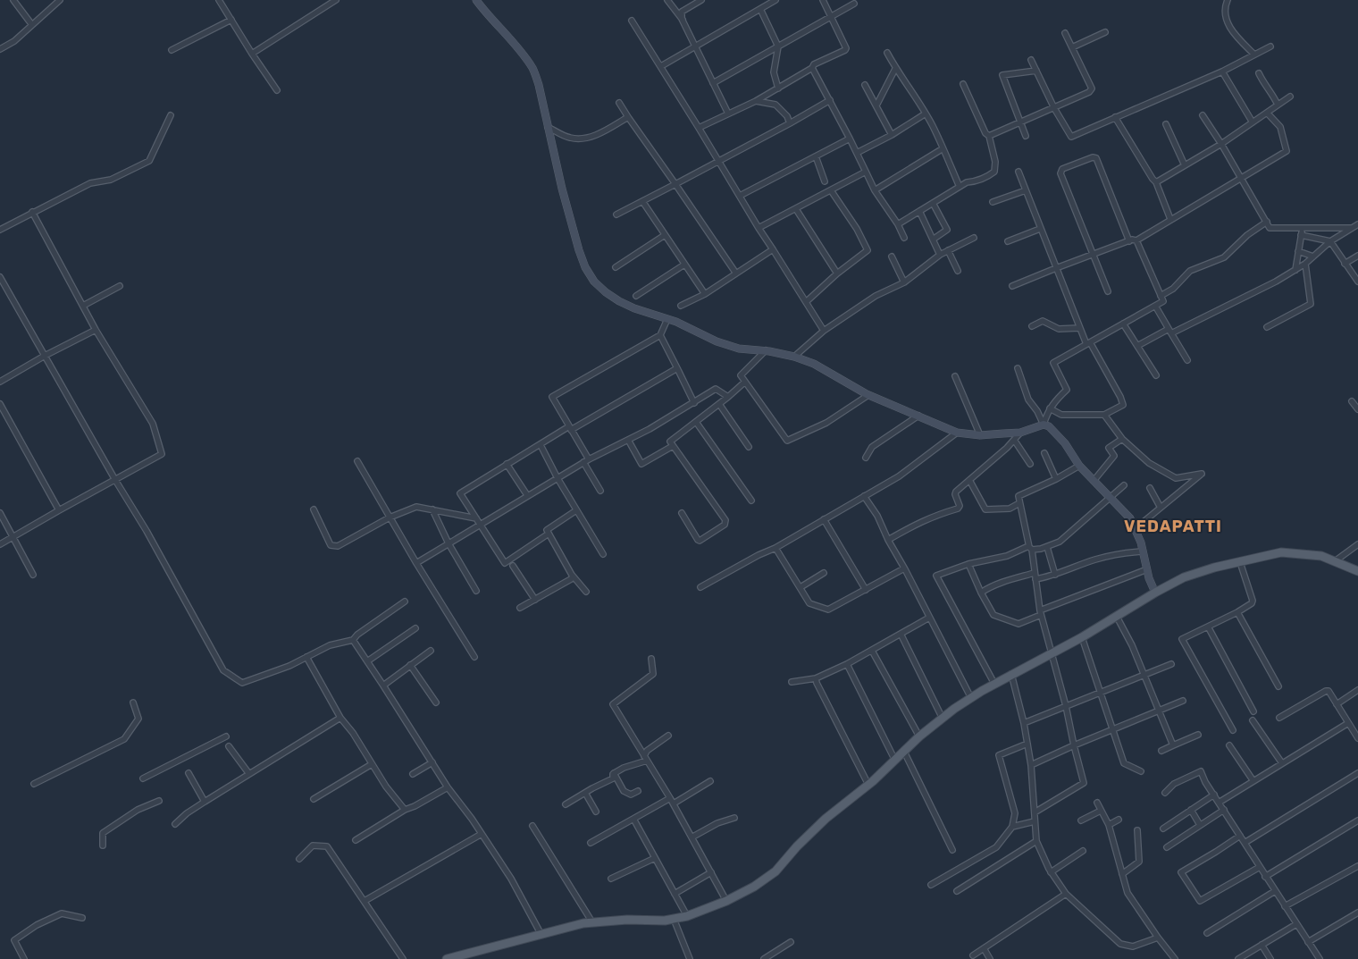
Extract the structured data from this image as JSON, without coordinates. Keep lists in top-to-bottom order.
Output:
{
  "districts": ["VEDAPATTI"]
}
